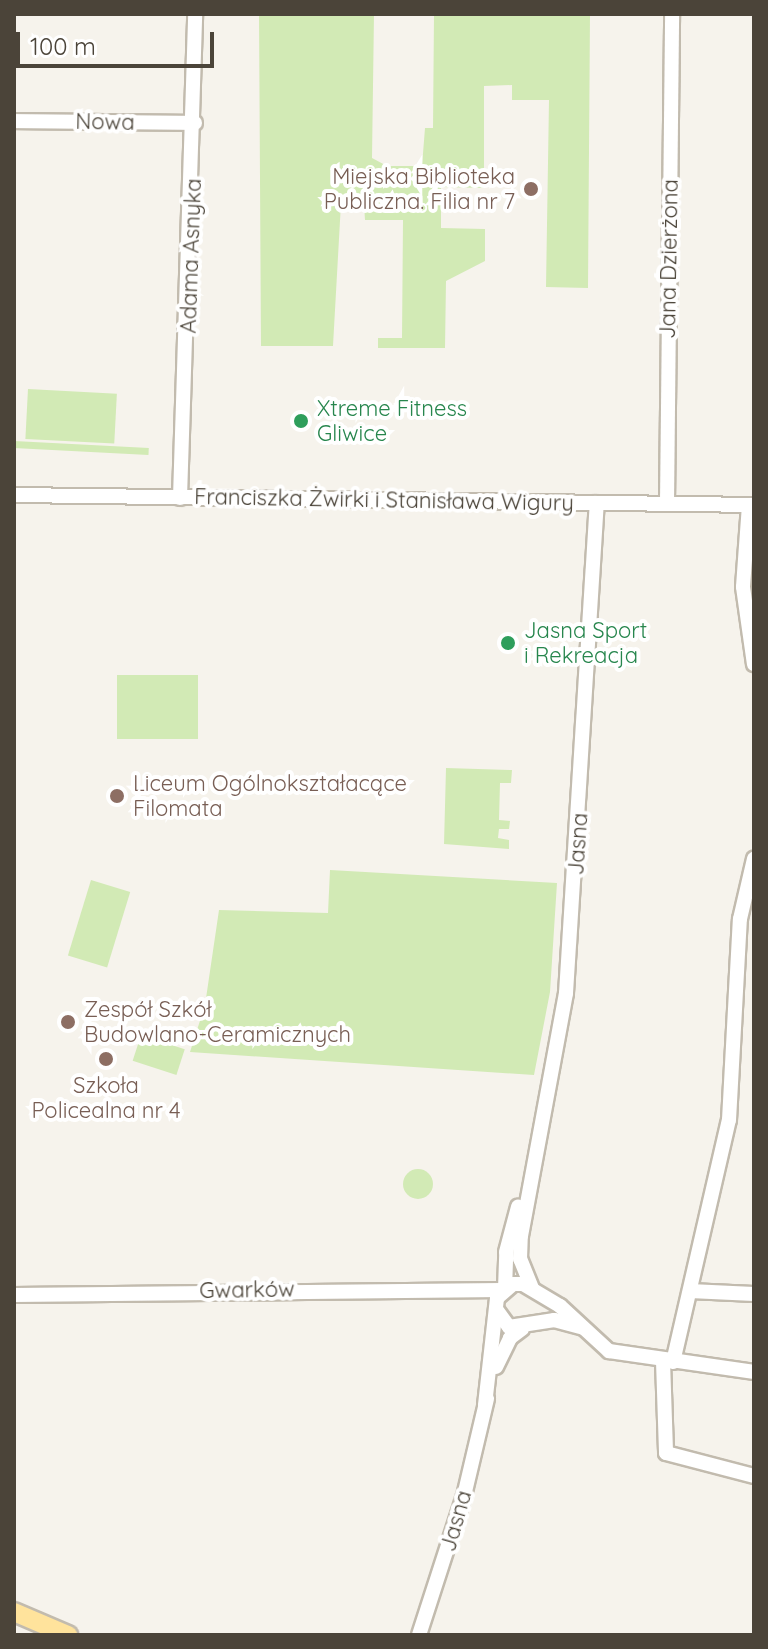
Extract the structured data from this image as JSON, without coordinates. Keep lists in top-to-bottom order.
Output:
{
  "streets": {
    "street": [
      "Nowa",
      "Adama Asnyka",
      "Jana Dzierżona",
      "Franciszka Żwirki i Stanisława Wigury",
      "Jasna",
      "Gwarków"
    ]
  },
  "crossings": [
    ["Nowa", "Adama Asnyka"],
    ["Adama Asnyka", "Franciszka Żwirki i Stanisława Wigury"],
    ["Jana Dzierżona", "Franciszka Żwirki i Stanisława Wigury"],
    ["Franciszka Żwirki i Stanisława Wigury", "Jasna"],
    ["Jasna", "Gwarków"]
  ],
  "places": [
    "Miejska Biblioteka Publiczna. Filia nr 7",
    "Xtreme Fitness Gliwice",
    "Jasna Sport i Rekreacja",
    "Liceum Ogólnokształacące Filomata",
    "Zespół Szkół Budowlano-Ceramicznych",
    "Szkoła Policealna nr 4"
  ],
  "scale_bar": "100 m"
}
